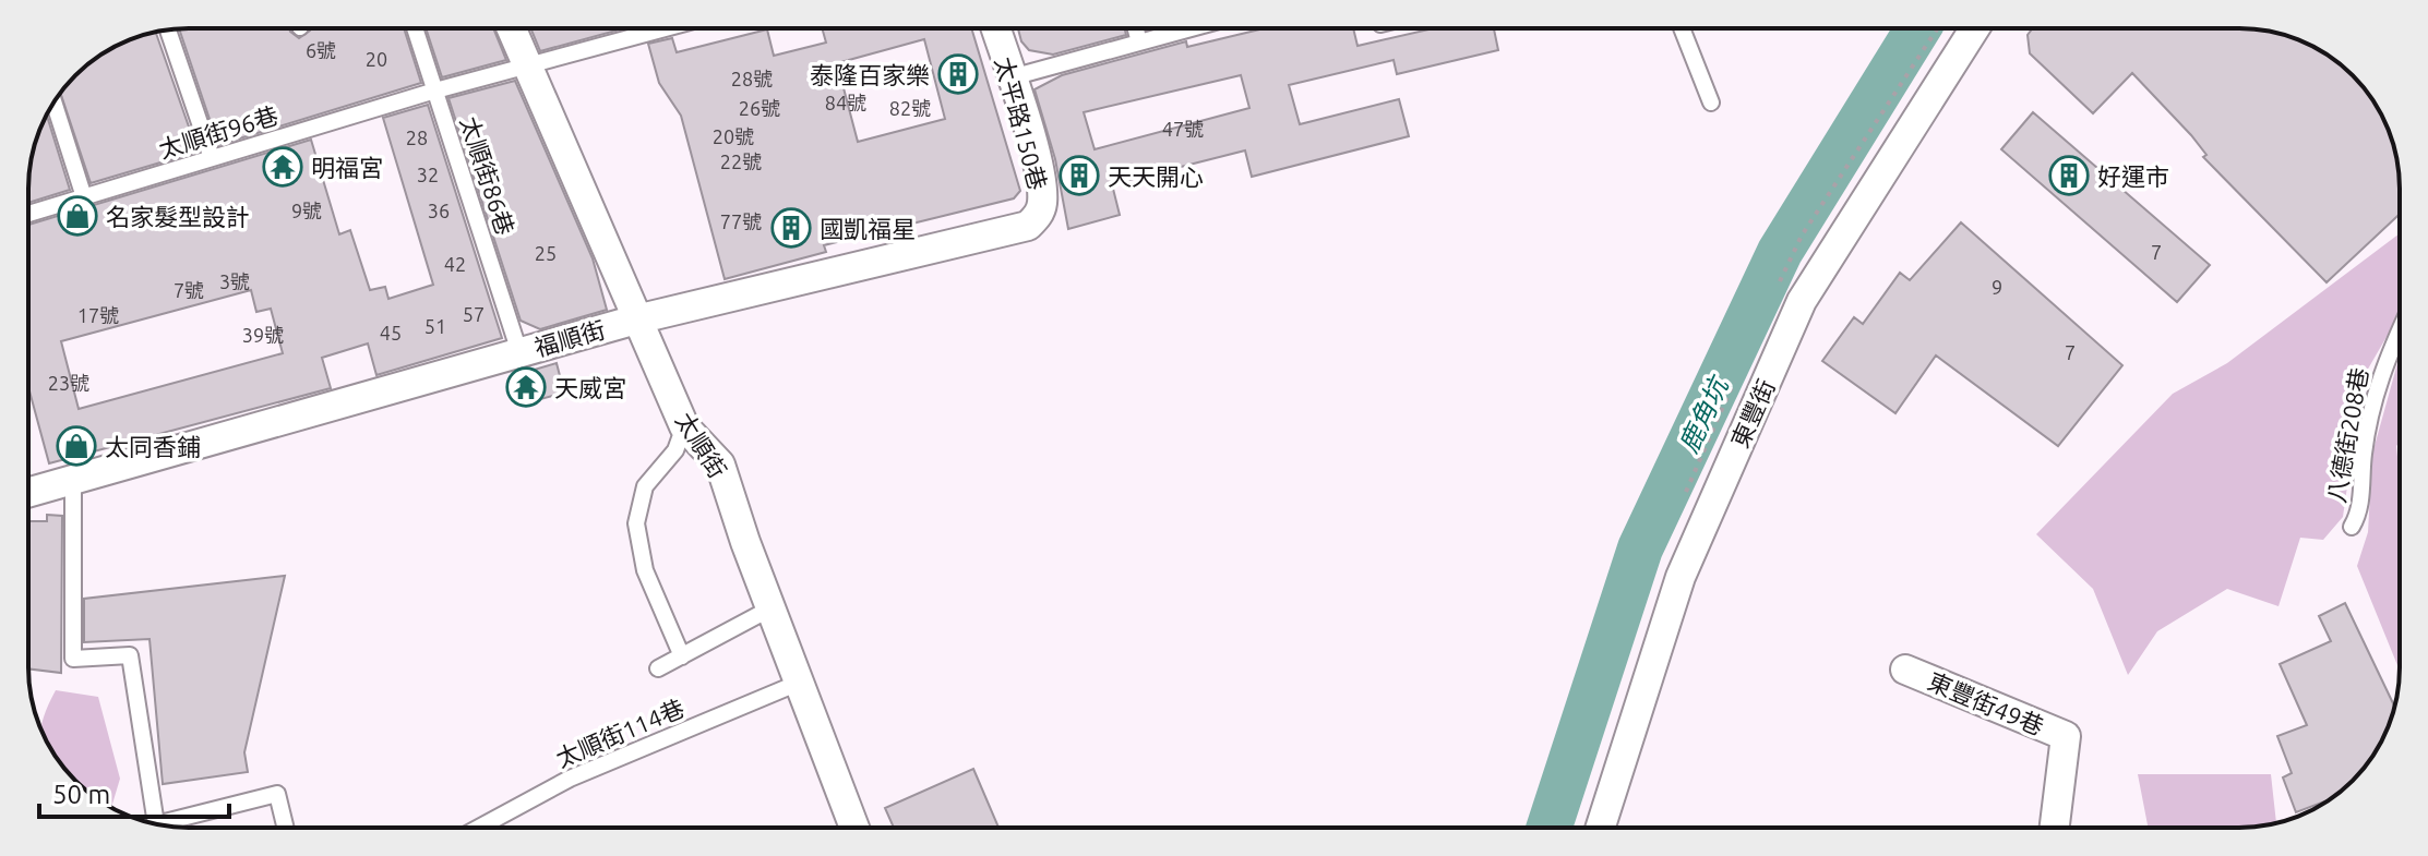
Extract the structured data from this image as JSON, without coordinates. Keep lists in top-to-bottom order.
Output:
{
  "streets": {
    "street": [
      "太平路150巷",
      "福順街",
      "東豐街",
      "太順街",
      "東豐街49巷"
    ],
    "lane": [
      "太順街96巷",
      "太順街86巷",
      "八德街208巷",
      "太順街114巷"
    ]
  },
  "crossings": [
    ["太平路150巷", "福順街"],
    ["太順街96巷", "太順街86巷"],
    ["太順街96巷", "太順街"],
    ["太順街86巷", "福順街"],
    ["福順街", "太順街"],
    ["太順街", "太順街114巷"]
  ],
  "water": ["鹿角坑"],
  "places": {
    "building": [
      "泰隆百家樂",
      "天天開心",
      "好運市",
      "國凱福星"
    ],
    "temple": ["明福宮", "天威宮"],
    "shop": ["名家髮型設計", "太同香鋪"]
  },
  "house_numbers": [
    "6號",
    "20",
    "28號",
    "84號",
    "26號",
    "82號",
    "47號",
    "20號",
    "28",
    "22號",
    "32",
    "9號",
    "36",
    "77號",
    "7",
    "25",
    "42",
    "3號",
    "9",
    "7號",
    "57",
    "17號",
    "51",
    "45",
    "39號",
    "7",
    "23號"
  ],
  "scale_bar": "50 m"
}
